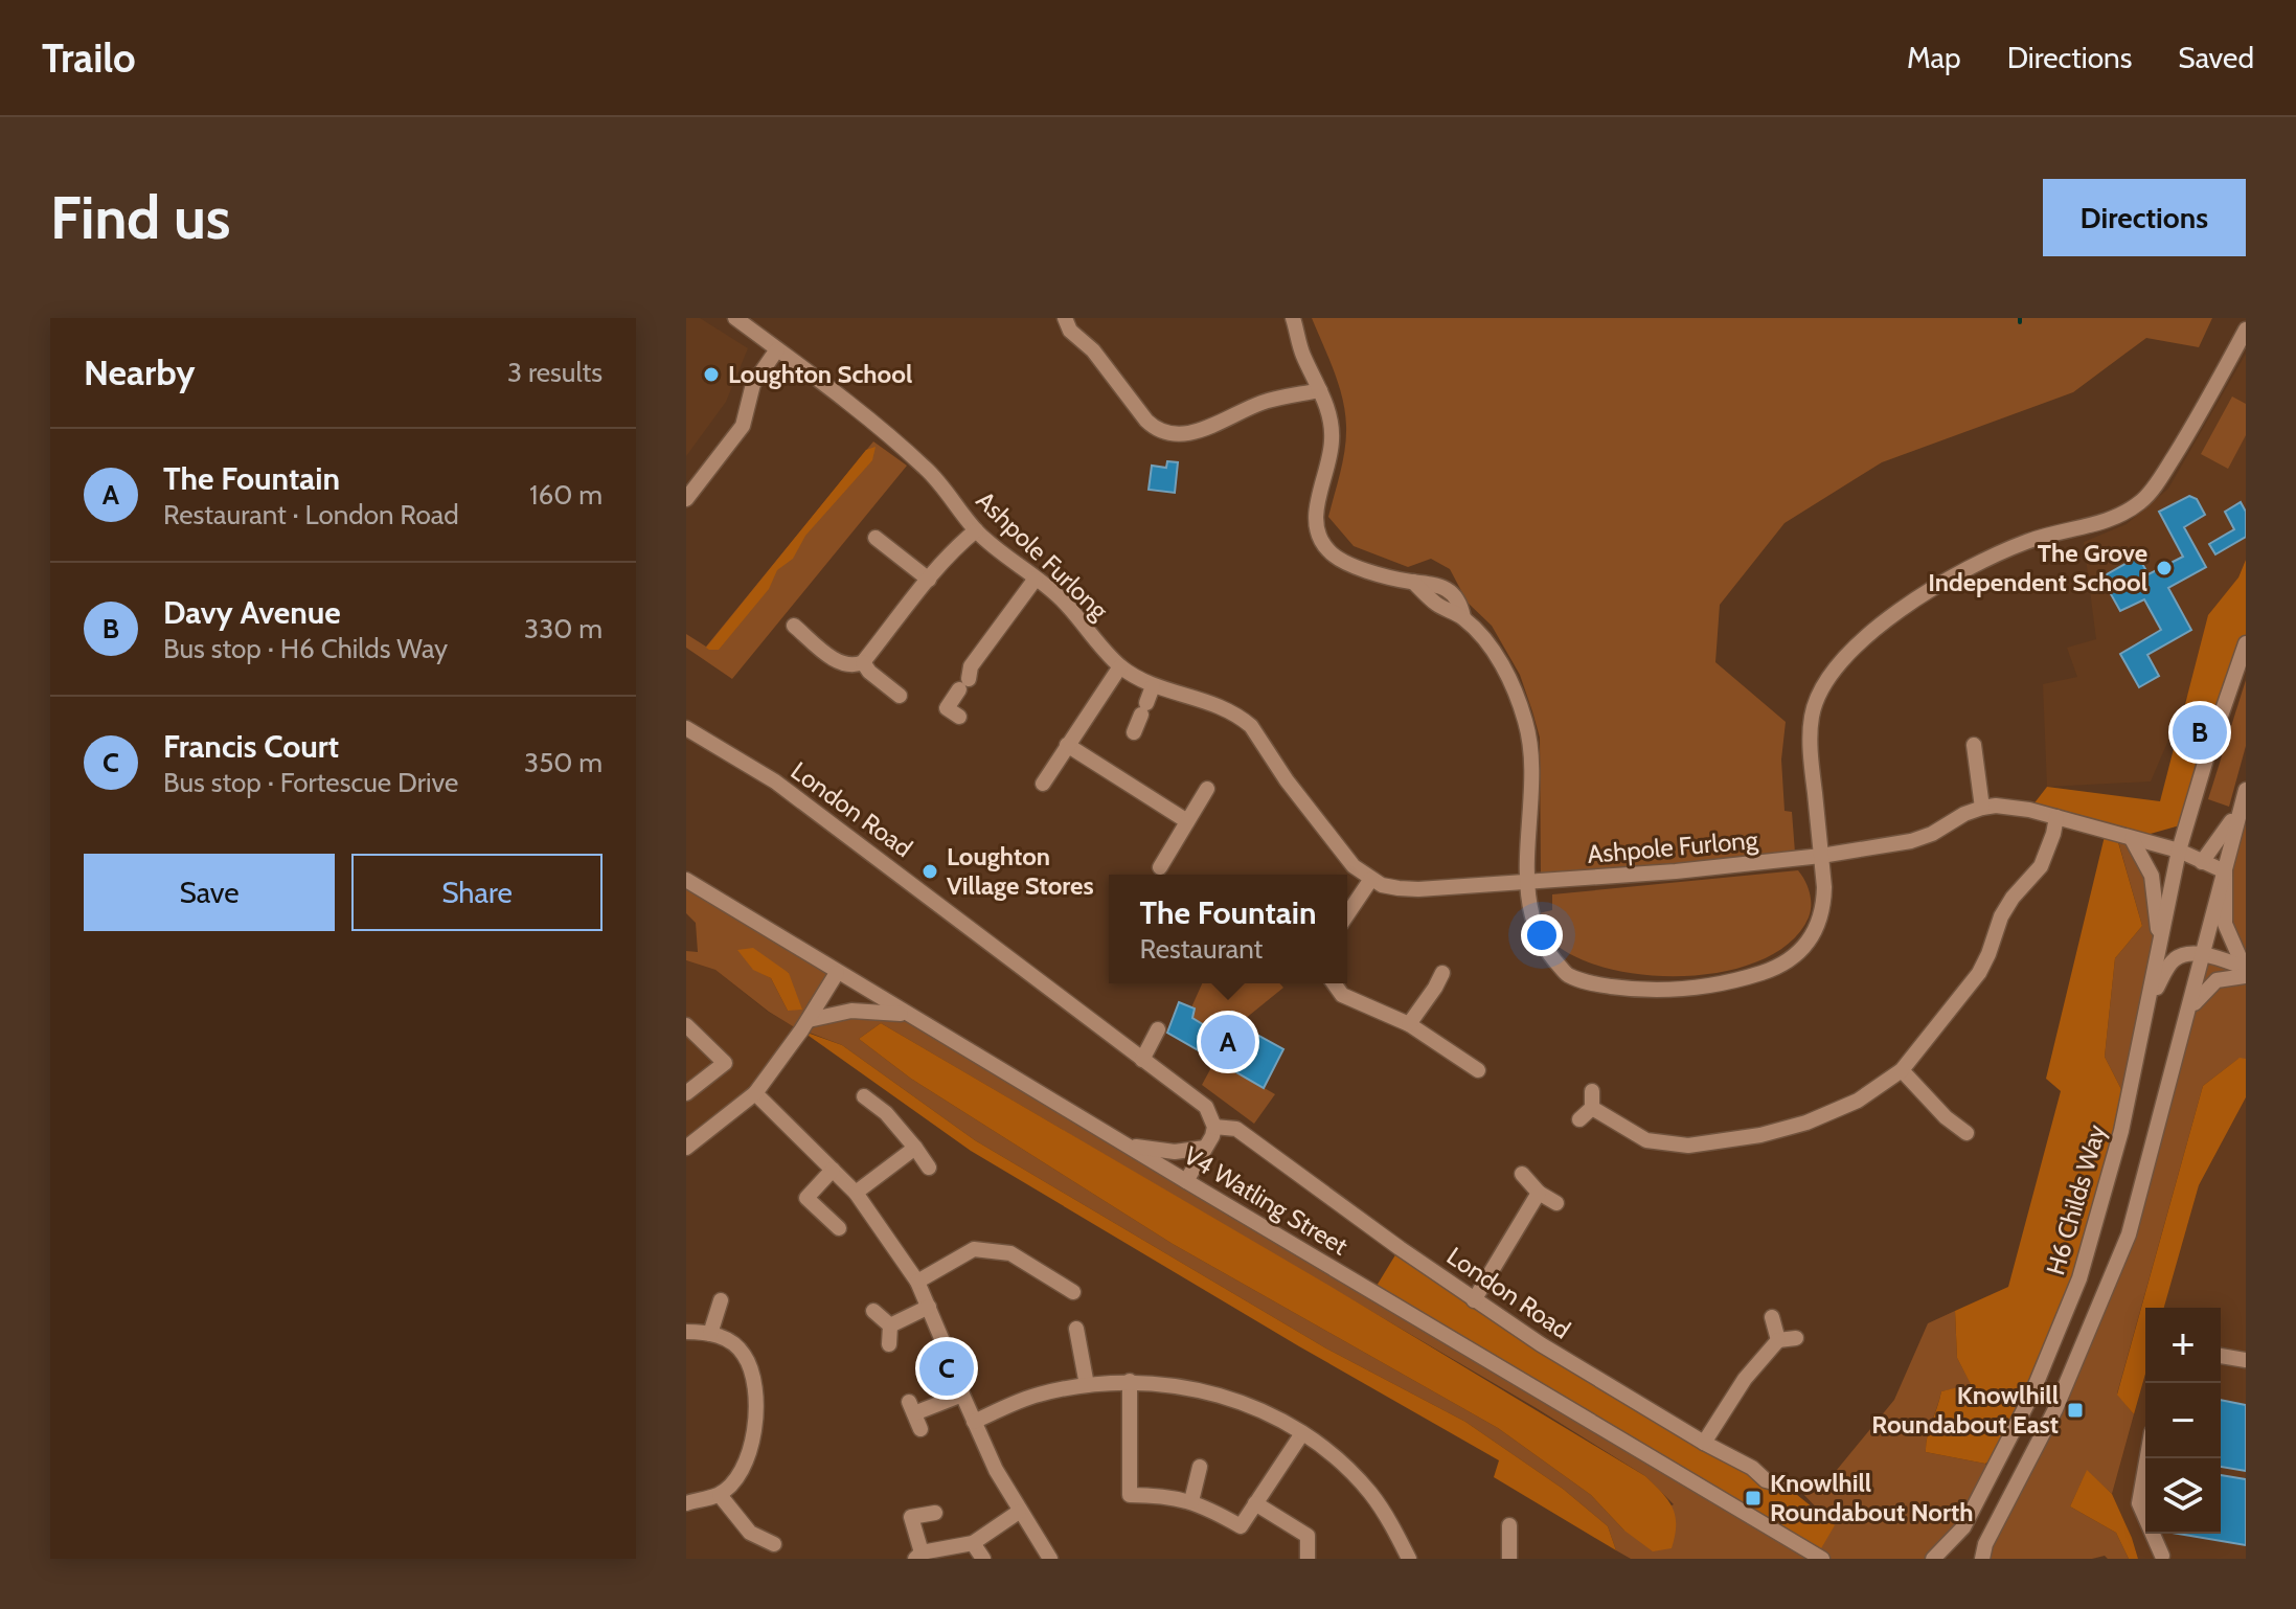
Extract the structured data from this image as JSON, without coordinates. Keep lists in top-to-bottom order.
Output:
{
  "streets": {
    "street": [
      "Ashpole Furlong",
      "London Road",
      "H6 Childs Way",
      "V4 Watling Street"
    ]
  },
  "crossings": [
    ["Ashpole Furlong", "H6 Childs Way"]
  ],
  "places": {
    "other": ["Loughton School", "The Grove Independent School", "Loughton Village Stores"],
    "transit": ["Knowlhill Roundabout East", "Knowlhill Roundabout North"]
  },
  "page": {
    "header": "Trailo",
    "nav": ["Map", "Directions", "Saved"],
    "buttons": [
      "Directions",
      ["Save", "Share"]
    ],
    "title": "Find us",
    "heading": ["Nearby", "3 results"],
    "list": [
      {
        "mark": "A",
        "name": "The Fountain",
        "note": "Restaurant · London Road",
        "value": "160 m"
      },
      {
        "mark": "B",
        "name": "Davy Avenue",
        "note": "Bus stop · H6 Childs Way",
        "value": "330 m"
      },
      {
        "mark": "C",
        "name": "Francis Court",
        "note": "Bus stop · Fortescue Drive",
        "value": "350 m"
      }
    ],
    "pins": ["B", "A", "C"],
    "popup": ["The Fountain", "Restaurant"],
    "map_buttons": ["+", "−"]
  }
}
